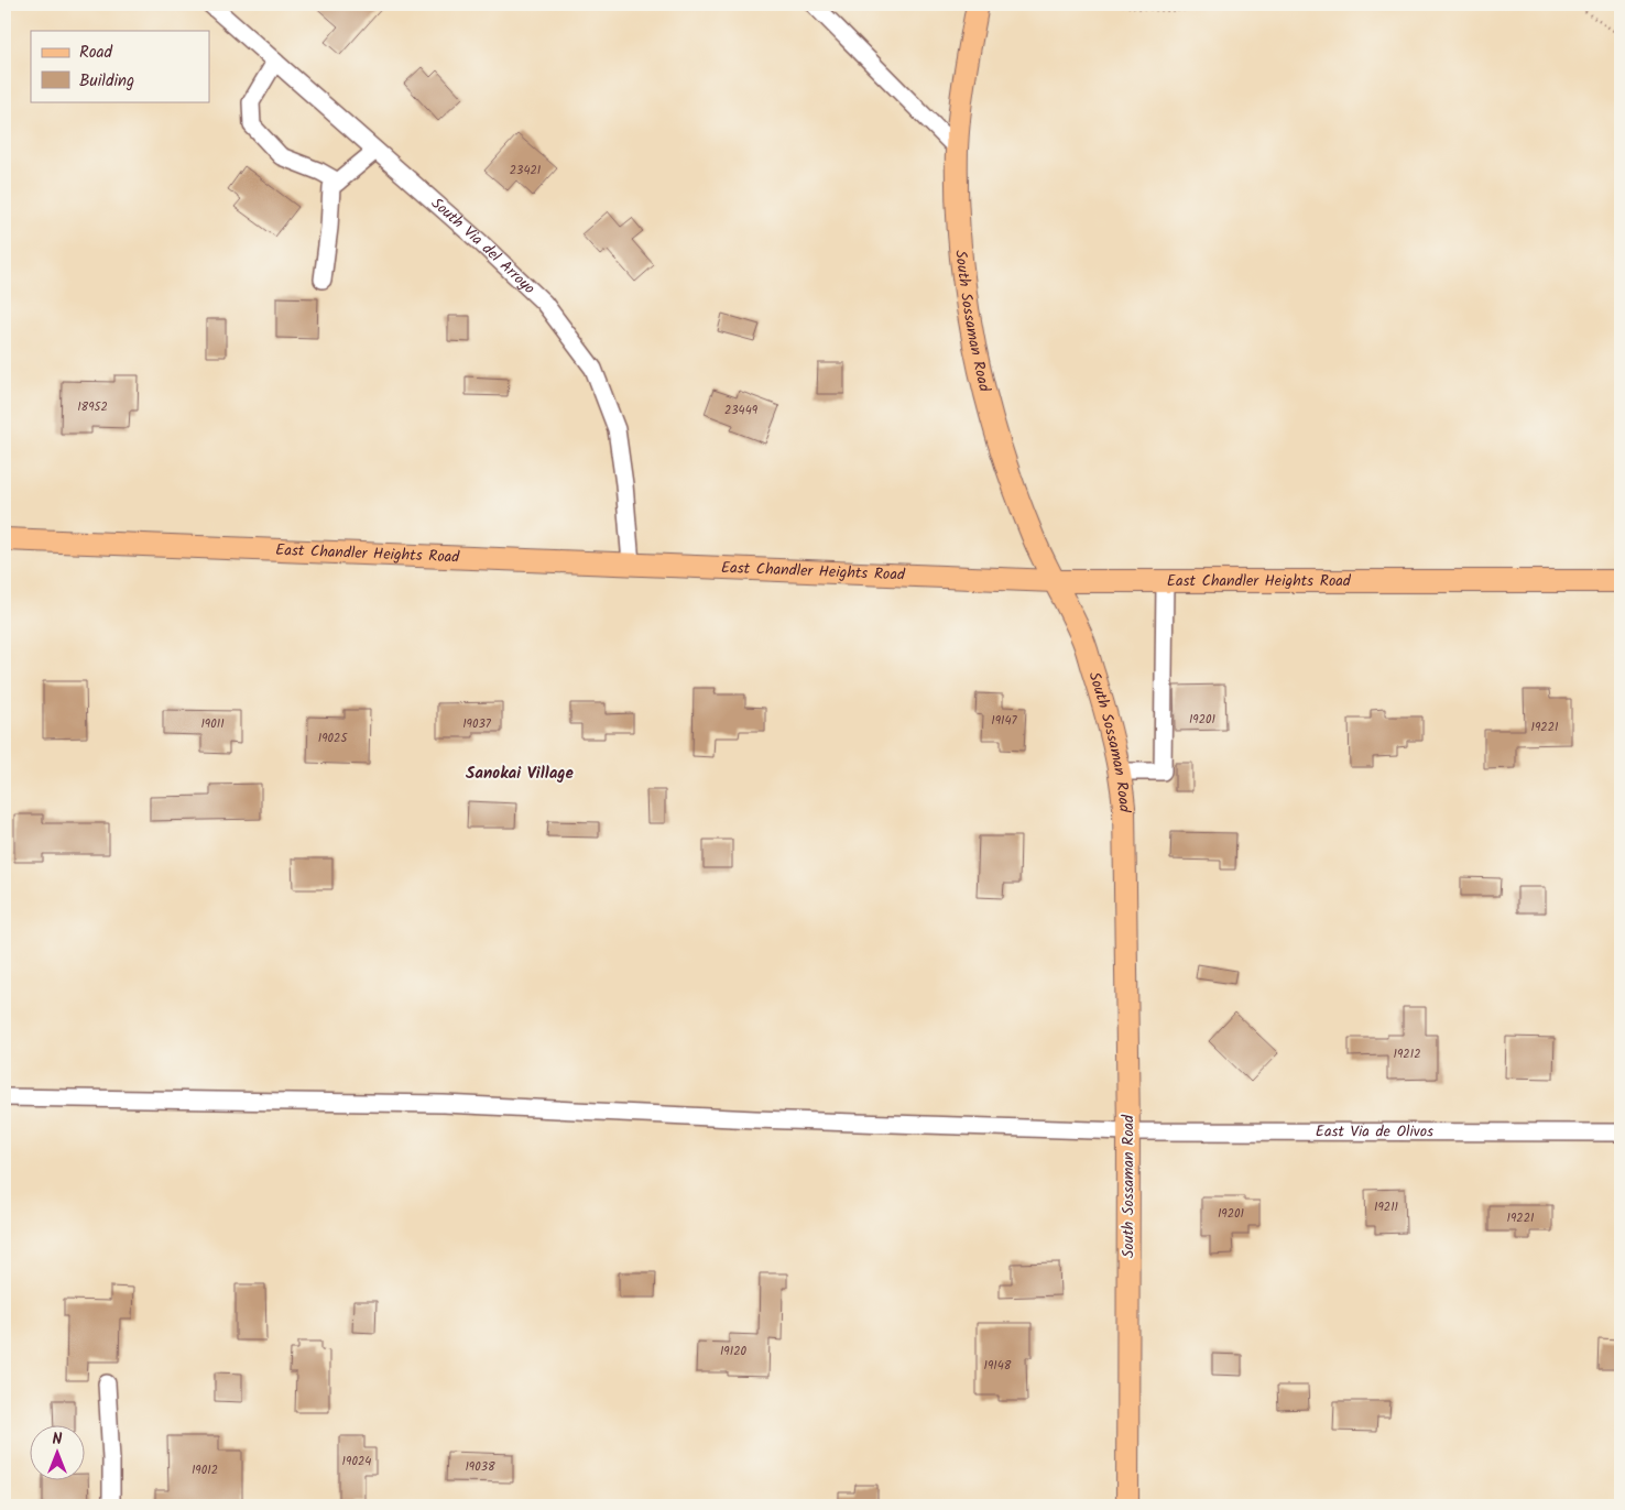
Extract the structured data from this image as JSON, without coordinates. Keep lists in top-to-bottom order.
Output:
{
  "streets": {
    "main road": ["South Sossaman Road", "East Chandler Heights Road"],
    "street": ["South Via del Arroyo", "East Via de Olivos"]
  },
  "crossings": [
    ["South Via del Arroyo", "East Chandler Heights Road"],
    ["South Sossaman Road", "East Chandler Heights Road"],
    ["South Sossaman Road", "East Via de Olivos"]
  ],
  "districts": ["Sanokai Village"],
  "house_numbers": [
    "23421",
    "18952",
    "23449",
    "19201",
    "19147",
    "19011",
    "19037",
    "19221",
    "19025",
    "19212",
    "19211",
    "19201",
    "19221",
    "19120",
    "19148",
    "19024",
    "19038",
    "19012"
  ],
  "legend": ["Road", "Building"],
  "north": "top"
}
